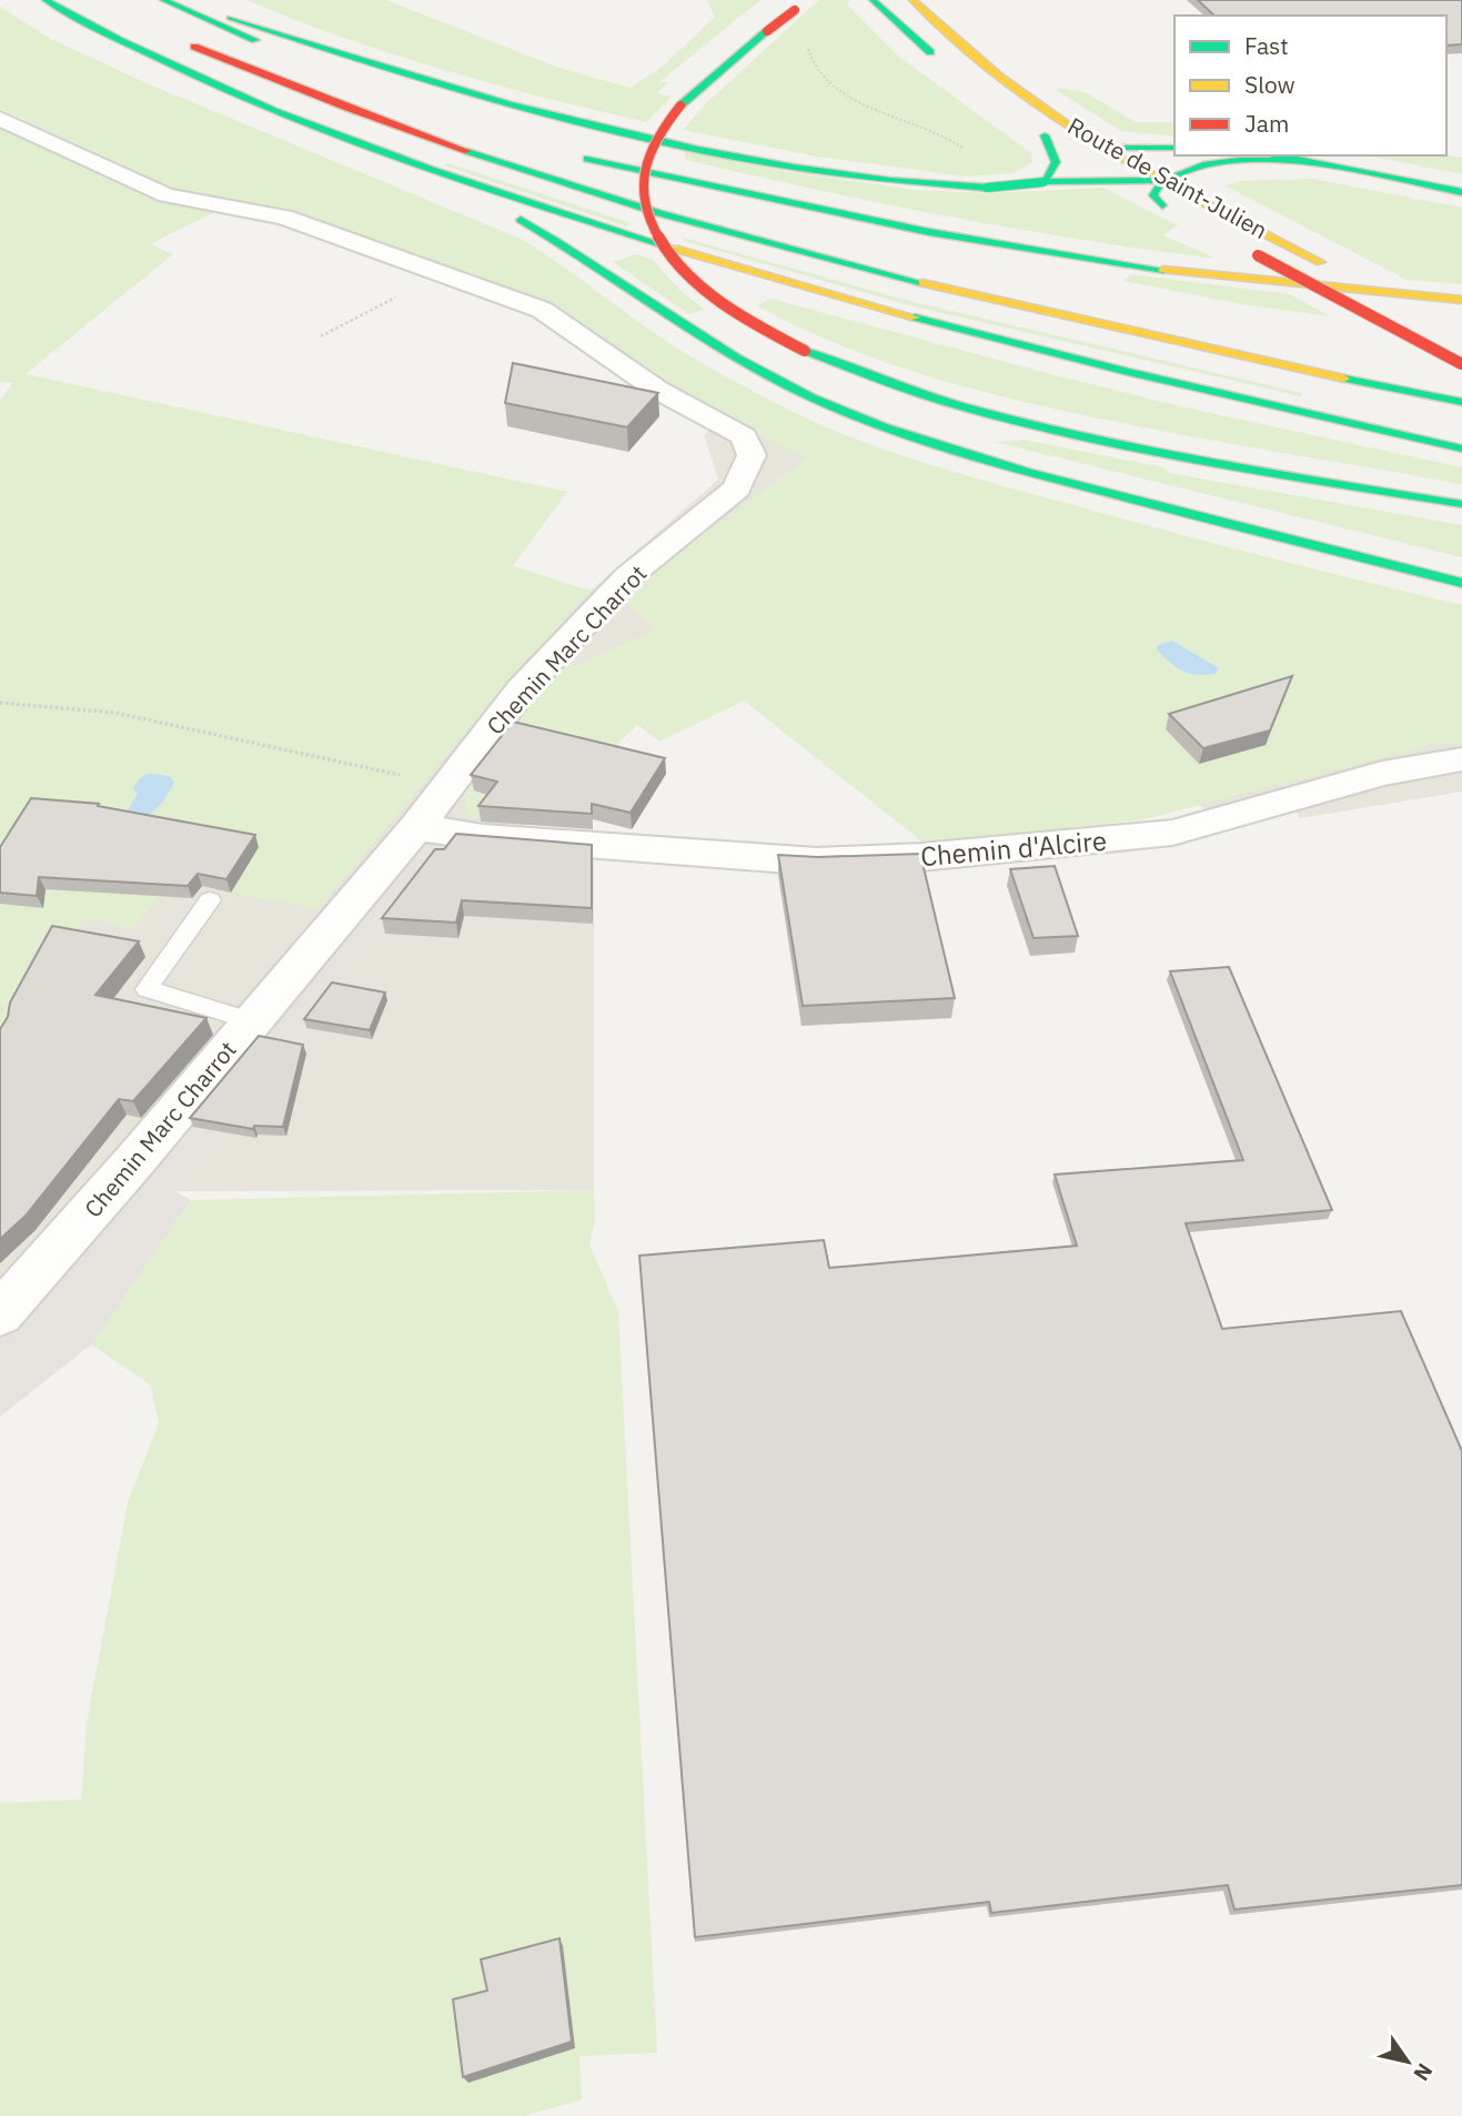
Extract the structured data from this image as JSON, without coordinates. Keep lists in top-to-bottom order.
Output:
{
  "streets": {
    "main road": ["Route de Saint-Julien"],
    "street": ["Chemin Marc Charrot", "Chemin d'Alcire"]
  },
  "crossings": [
    ["Chemin Marc Charrot", "Chemin d'Alcire"]
  ],
  "legend": ["Fast", "Slow", "Jam"],
  "north": "bottom right"
}
